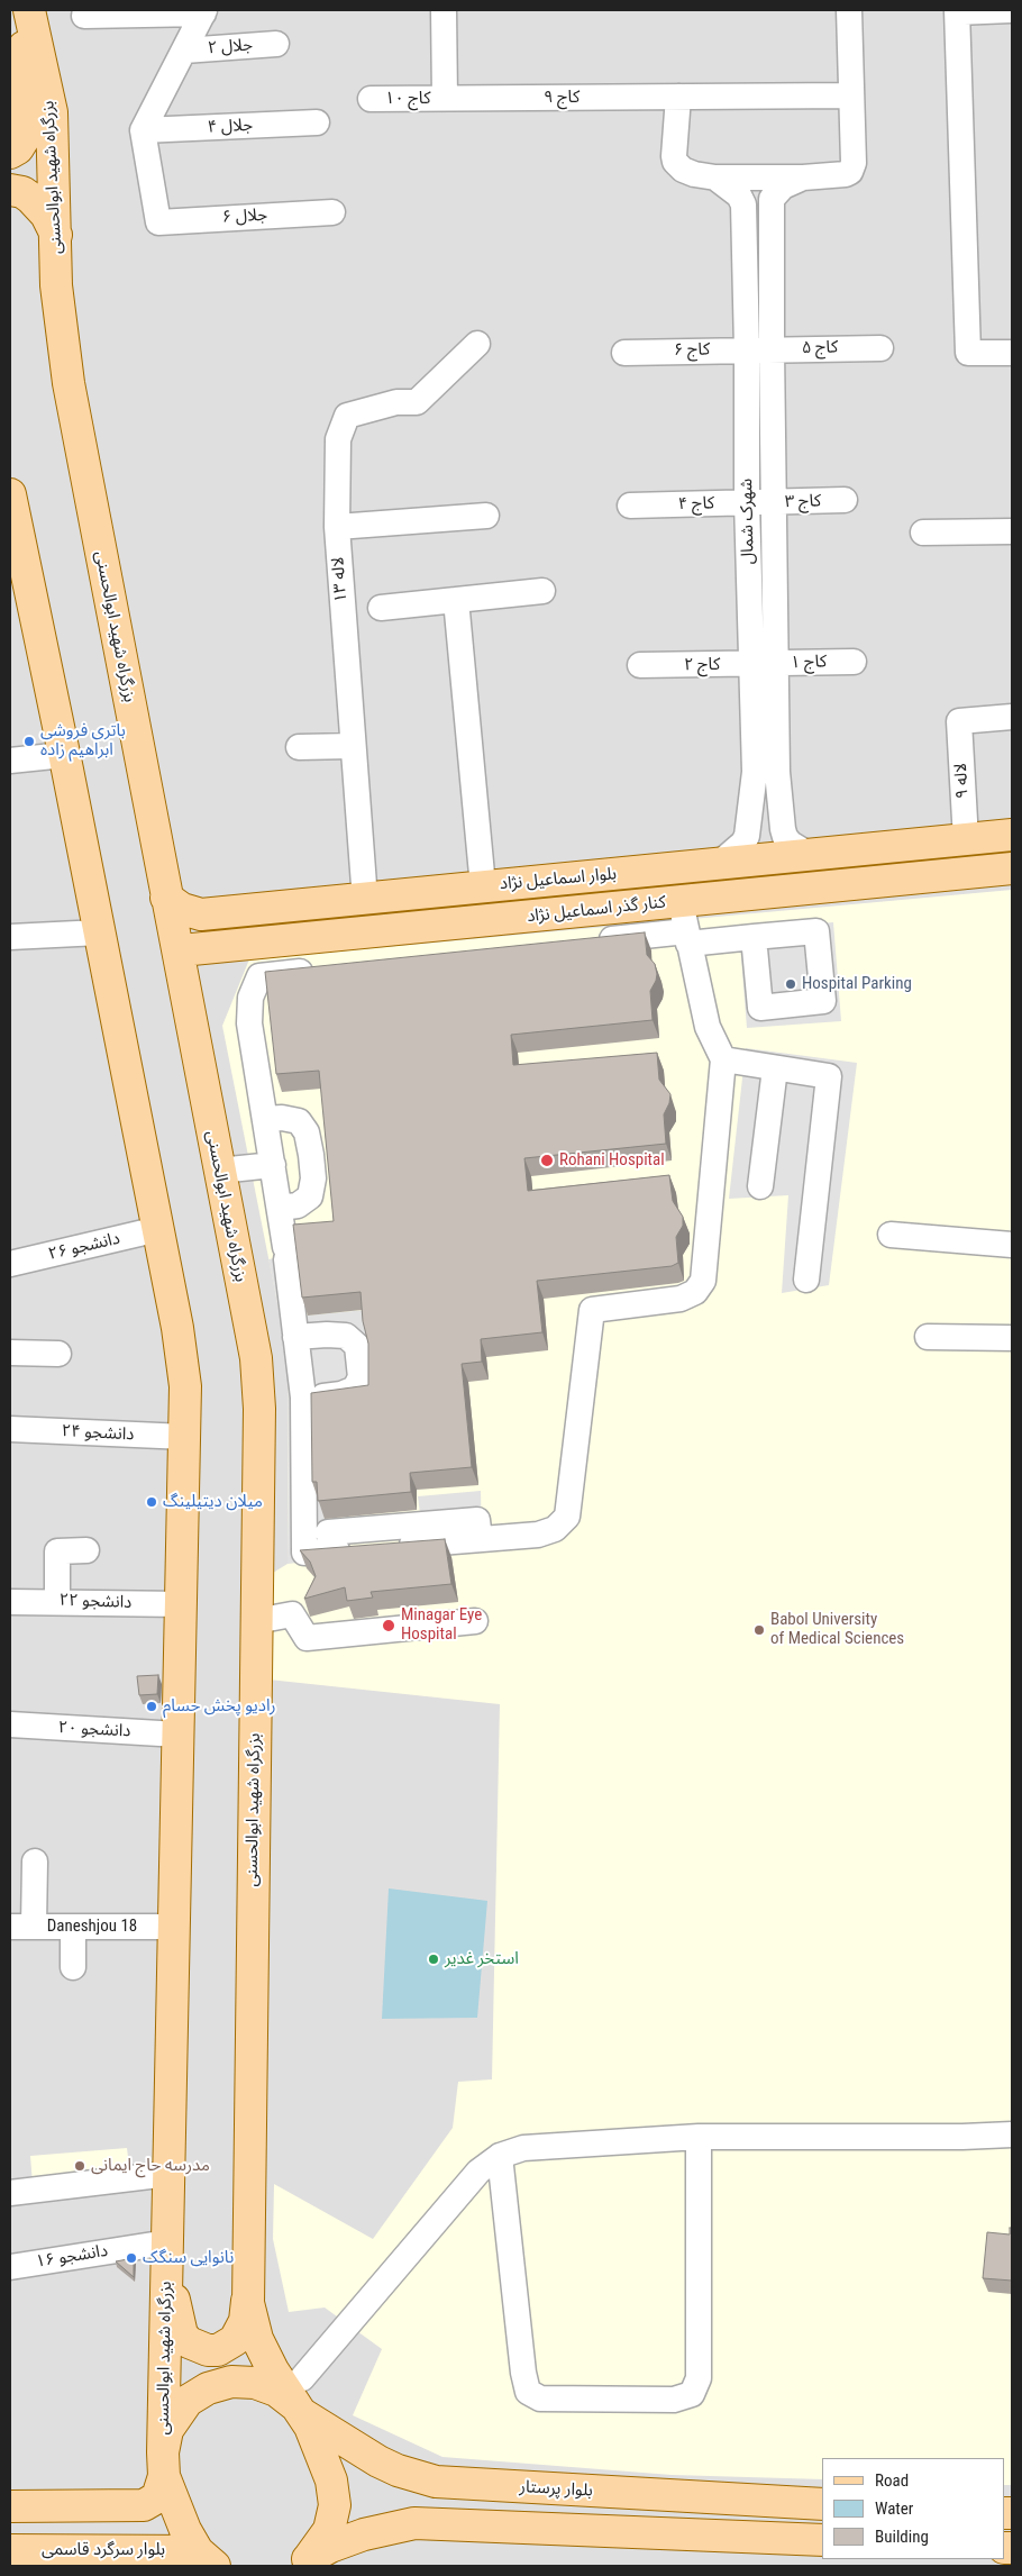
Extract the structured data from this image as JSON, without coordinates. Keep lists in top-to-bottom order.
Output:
{
  "streets": {
    "main road": [
      "بزرگراه شهید ابوالحسنی",
      "بلوار اسماعیل نژاد",
      "کنار گذر اسماعیل نژاد",
      "بلوار پرستار",
      "بلوار سرگرد قاسمی"
    ],
    "street": [
      "جلال ۲",
      "کاج ۹",
      "کاج ۱۰",
      "جلال ۴",
      "جلال ۶",
      "کاج ۵",
      "کاج ۶",
      "کاج ۳",
      "کاج ۴",
      "شهرک شمال",
      "لاله ۱۳",
      "کاج ۱",
      "کاج ۲",
      "لاله ۹",
      "دانشجو ۲۶",
      "دانشجو ۲۴",
      "دانشجو ۲۲",
      "دانشجو ۲۰",
      "Daneshjou 18",
      "دانشجو ۱۶"
    ]
  },
  "crossings": [
    ["کاج ۹", "کاج ۱۰"],
    ["جلال ۴", "جلال ۶"],
    ["بزرگراه شهید ابوالحسنی", "دانشجو ۲۶"],
    ["بزرگراه شهید ابوالحسنی", "دانشجو ۲۴"],
    ["بزرگراه شهید ابوالحسنی", "دانشجو ۲۲"],
    ["بزرگراه شهید ابوالحسنی", "دانشجو ۲۰"],
    ["بزرگراه شهید ابوالحسنی", "Daneshjou 18"],
    ["بزرگراه شهید ابوالحسنی", "دانشجو ۱۶"],
    ["بزرگراه شهید ابوالحسنی", "بلوار پرستار"],
    ["کاج ۵", "کاج ۶"],
    ["کاج ۵", "شهرک شمال"],
    ["کاج ۶", "شهرک شمال"],
    ["کاج ۳", "کاج ۴"],
    ["کاج ۳", "شهرک شمال"],
    ["کاج ۴", "شهرک شمال"],
    ["شهرک شمال", "کاج ۱"],
    ["شهرک شمال", "کاج ۲"],
    ["شهرک شمال", "بلوار اسماعیل نژاد"],
    ["لاله ۱۳", "بلوار اسماعیل نژاد"],
    ["کاج ۱", "کاج ۲"],
    ["لاله ۹", "بلوار اسماعیل نژاد"]
  ],
  "places": [
    "باتری فروشی ابراهیم زاده",
    "Hospital Parking",
    "Rohani Hospital",
    "میلان دیتیلینگ",
    "Minagar Eye Hospital",
    "Babol University of Medical Sciences",
    "رادیو پخش حسام",
    "استخر غدیر",
    "مدرسه حاج ایمانی",
    "نانوایی سنگک"
  ],
  "legend": ["Road", "Water", "Building"]
}
